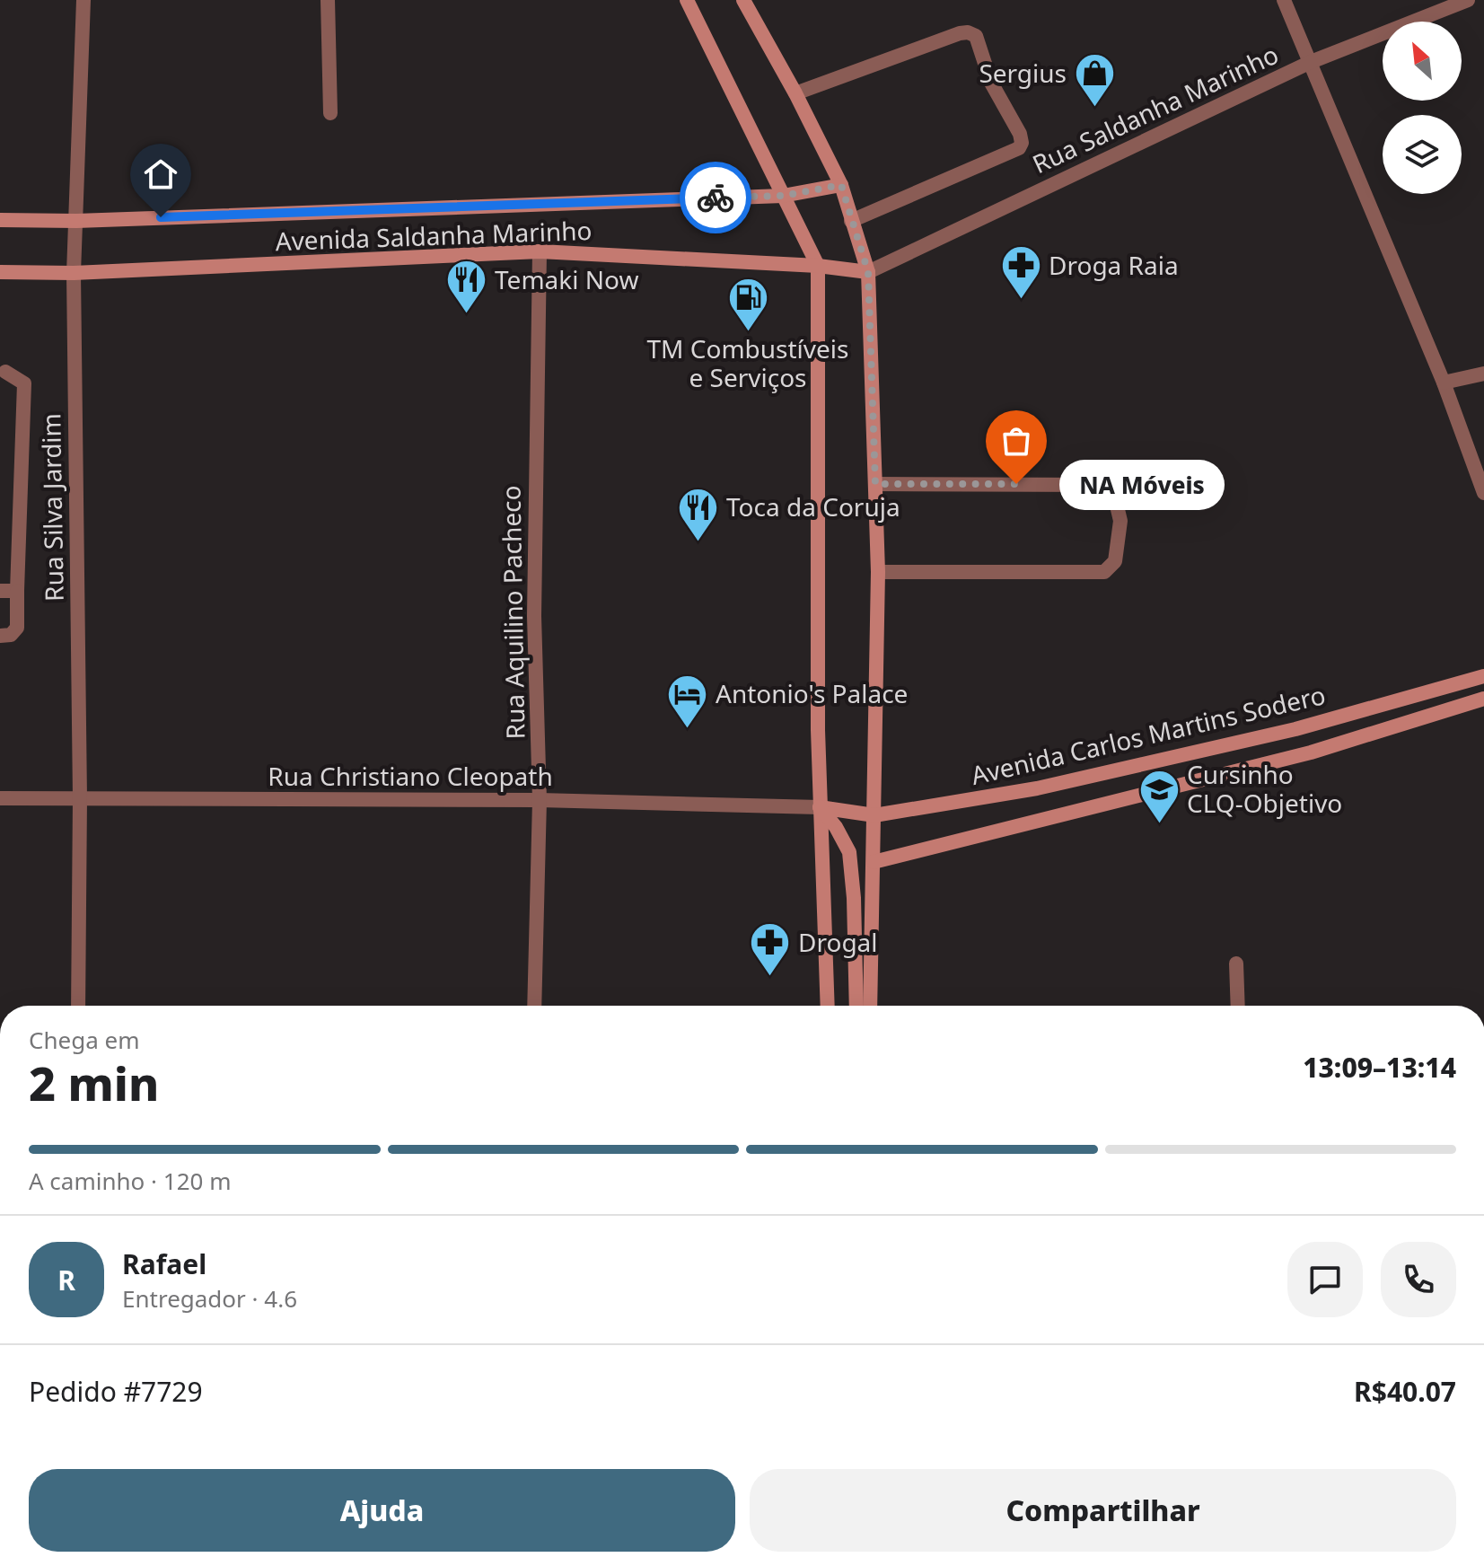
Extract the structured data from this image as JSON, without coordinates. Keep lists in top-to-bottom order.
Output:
{
  "streets": {
    "main road": ["Avenida Saldanha Marinho", "Avenida Carlos Martins Sodero"],
    "street": [
      "Rua Saldanha Marinho",
      "Rua Silva Jardim",
      "Rua Aquilino Pacheco",
      "Rua Christiano Cleopath"
    ]
  },
  "crossings": [
    ["Rua Saldanha Marinho", "Avenida Saldanha Marinho"],
    ["Avenida Saldanha Marinho", "Rua Silva Jardim"],
    ["Avenida Saldanha Marinho", "Rua Aquilino Pacheco"],
    ["Rua Silva Jardim", "Rua Christiano Cleopath"],
    ["Rua Aquilino Pacheco", "Rua Christiano Cleopath"],
    ["Avenida Carlos Martins Sodero", "Rua Christiano Cleopath"]
  ],
  "places": {
    "shop": ["Sergius"],
    "pharmacy": ["Droga Raia", "Drogal"],
    "restaurant": ["Temaki Now", "Toca da Coruja"],
    "fuel station": ["TM Combustíveis e Serviços"],
    "other": ["NA Móveis"],
    "hotel": ["Antonio's Palace"],
    "school or university": ["Cursinho CLQ-Objetivo"]
  },
  "north": "top left",
  "page": {
    "bubble": "NA Móveis",
    "heading": ["2 min", "Chega em", "13:09–13:14"],
    "panel": [
      "Rafael",
      "Entregador · 4.6",
      "Pedido #7729",
      "R$40.07"
    ],
    "bar": "A caminho · 120 m",
    "round": "R",
    "buttons": ["Ajuda", "Compartilhar"]
  }
}
